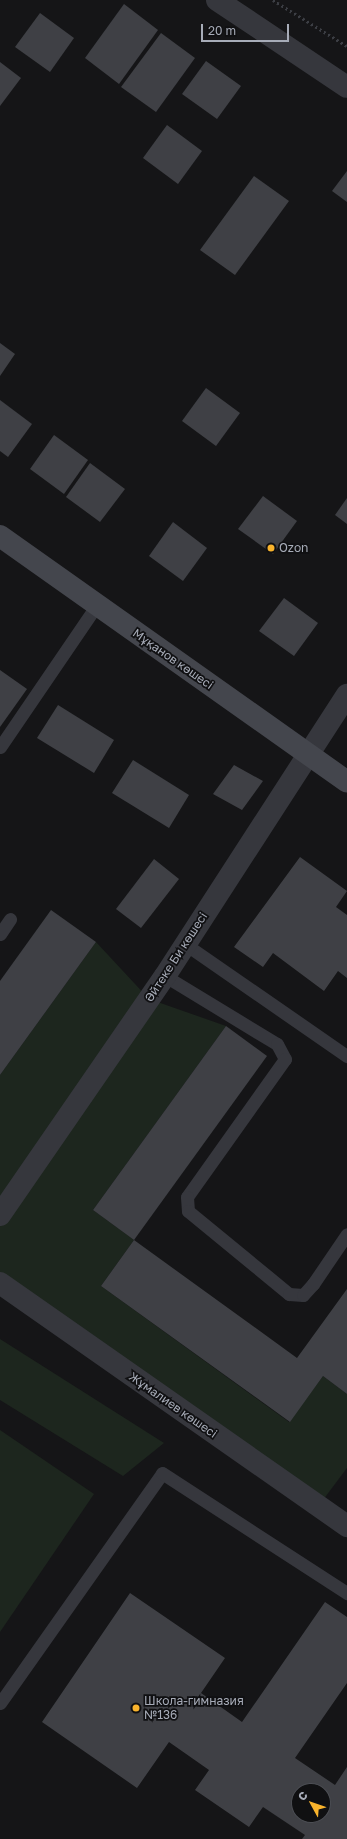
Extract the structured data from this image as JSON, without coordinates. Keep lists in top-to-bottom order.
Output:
{
  "streets": {
    "main road": ["Мұқанов көшесі"],
    "street": ["Әйтеке Би көшесі", "Жұмалиев көшесі"]
  },
  "crossings": [
    ["Мұқанов көшесі", "Әйтеке Би көшесі"]
  ],
  "places": ["Ozon", "Школа-гимназия №136"],
  "scale_bar": "20 m",
  "north": "top left"
}
